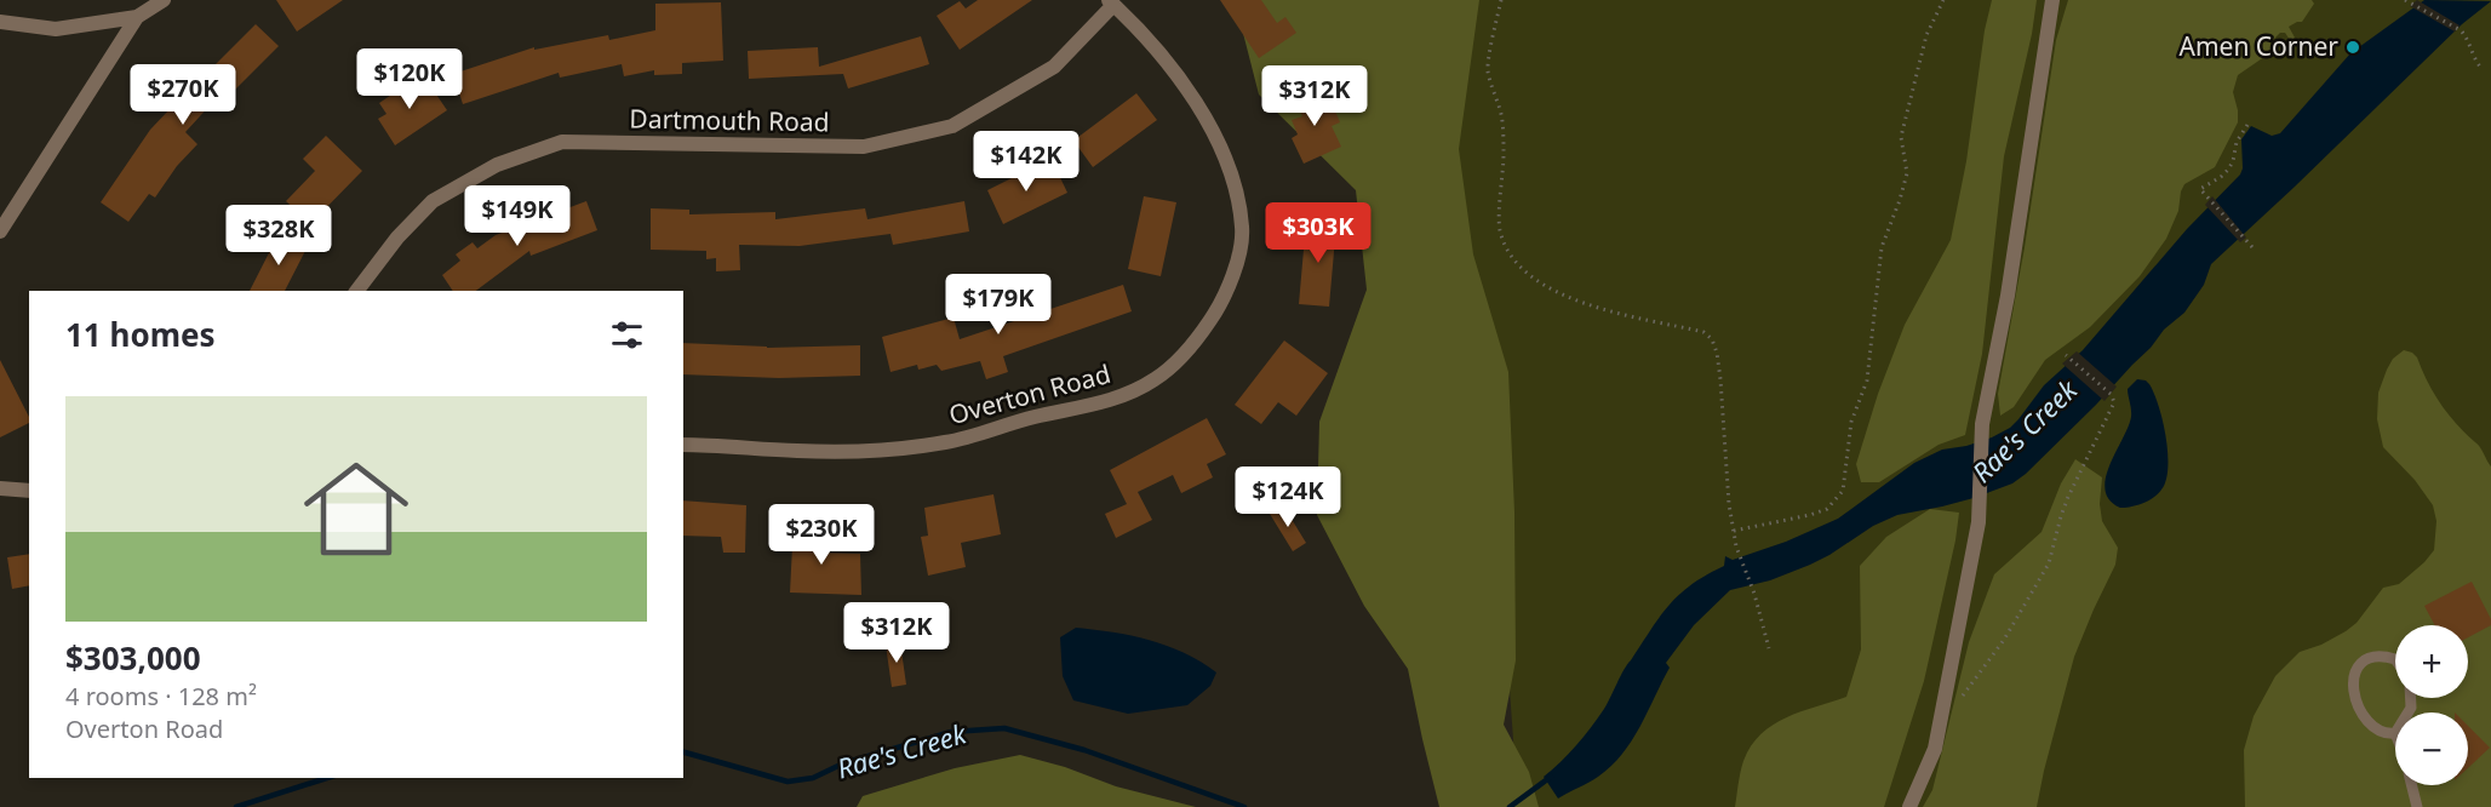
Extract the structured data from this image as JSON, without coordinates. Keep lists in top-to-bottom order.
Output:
{
  "streets": {
    "street": ["Dartmouth Road", "Overton Road"]
  },
  "crossings": [
    ["Dartmouth Road", "Overton Road"]
  ],
  "water": ["Rae's Creek"],
  "places": ["Amen Corner"],
  "page": {
    "price": [
      "$120K",
      "$270K",
      "$312K",
      "$142K",
      "$149K",
      "$303K",
      "$328K",
      "$179K",
      "$124K",
      "$230K",
      "$312K"
    ],
    "heading": "11 homes",
    "list": [
      {
        "name": "$303,000",
        "note": "4 rooms · 128 m² · Overton Road"
      }
    ],
    "map_buttons": ["+", "−"]
  }
}
